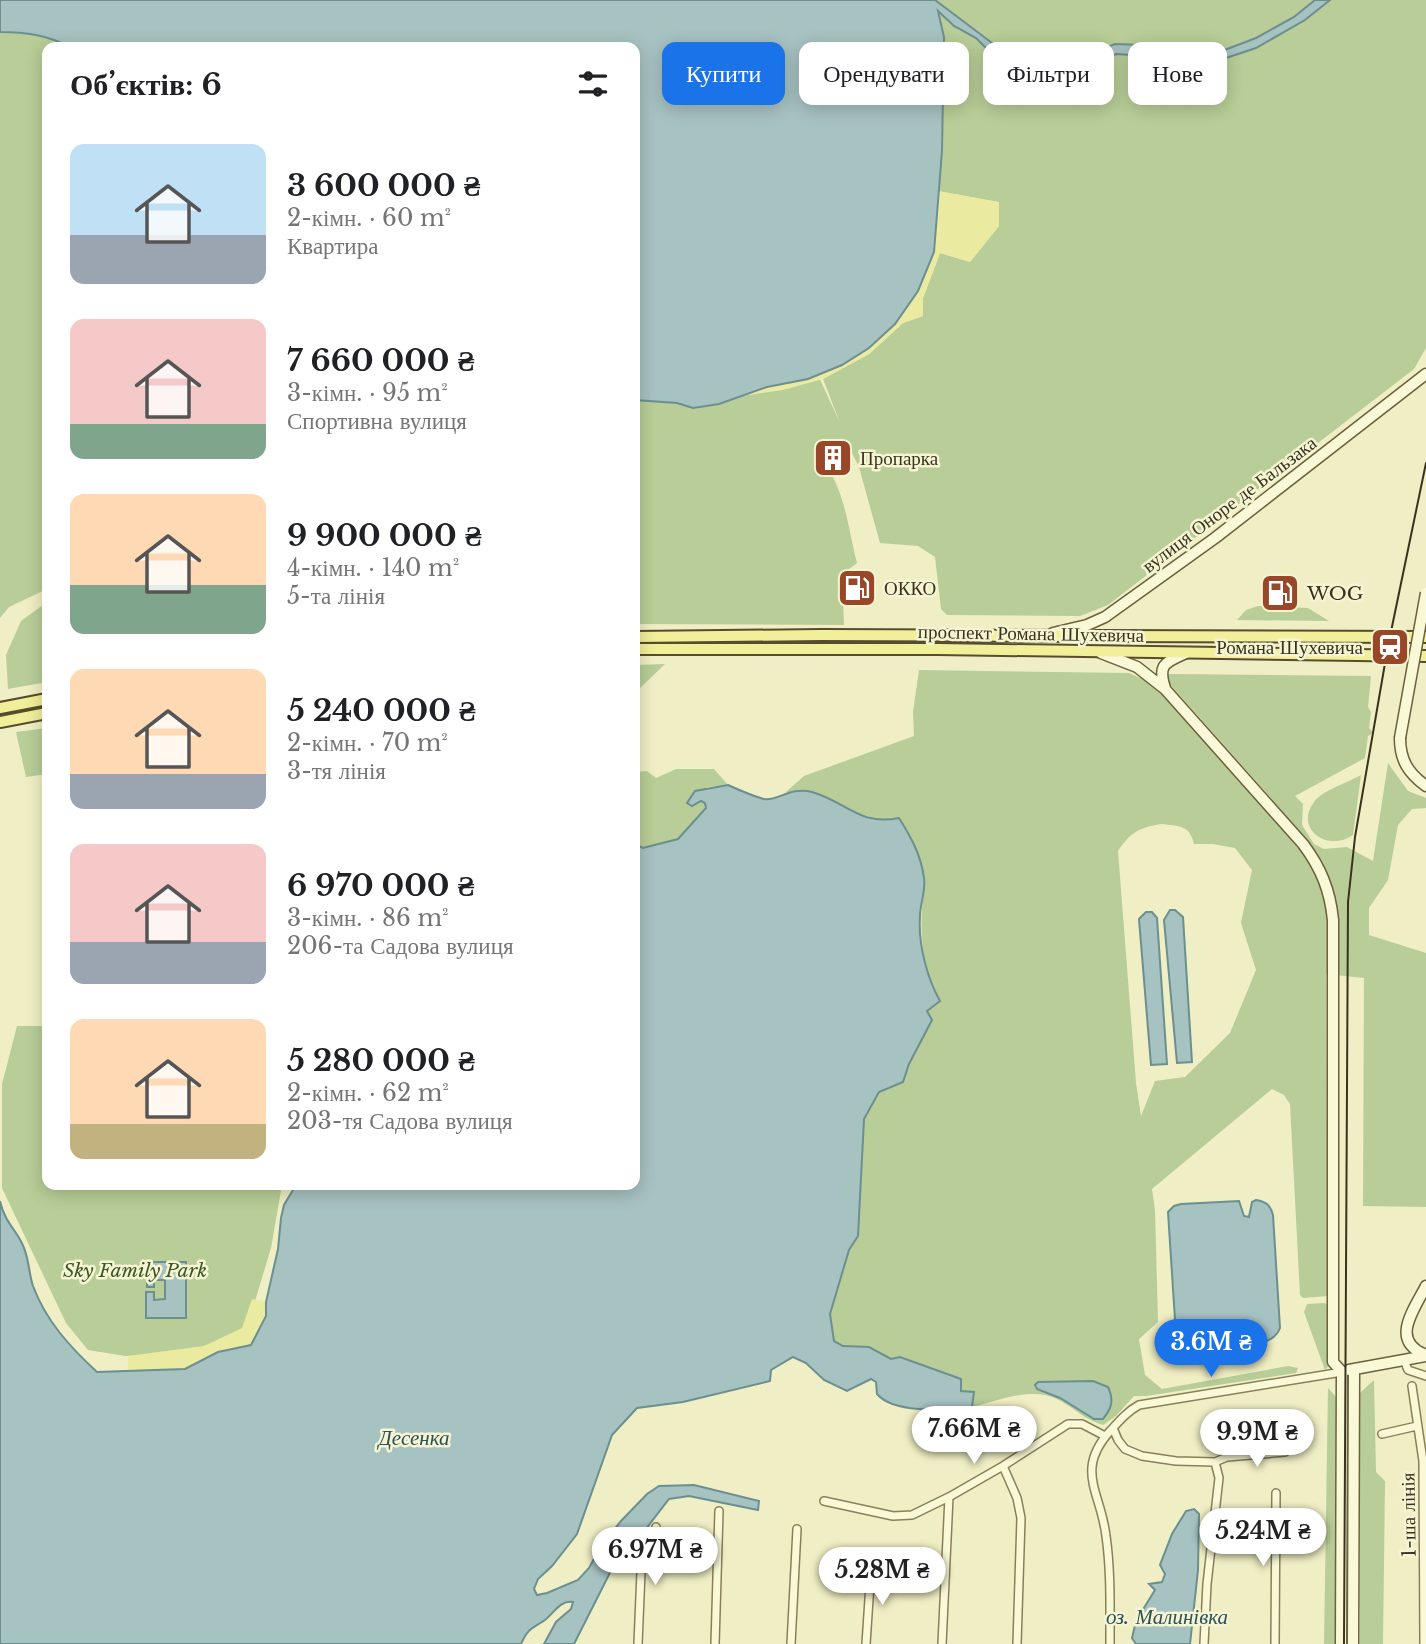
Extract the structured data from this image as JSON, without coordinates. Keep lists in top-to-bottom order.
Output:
{
  "streets": {
    "main road": ["вулиця Оноре де Бальзака", "проспект Романа Шухевича"],
    "street": ["1-ша лінія"]
  },
  "crossings": [
    ["вулиця Оноре де Бальзака", "проспект Романа Шухевича"]
  ],
  "water": ["Десенка", "оз. Малинівка"],
  "parks": ["Sky Family Park"],
  "places": {
    "building": ["Пропарка"],
    "fuel station": ["ОККО", "WOG"],
    "station": ["Романа Шухевича"]
  },
  "page": {
    "chip": [
      "Купити",
      "Орендувати",
      "Фільтри",
      "Нове"
    ],
    "heading": "Об’єктів: 6",
    "list": [
      {
        "name": "3 600 000 ₴",
        "note": "2-кімн. · 60 m² · Квартира"
      },
      {
        "name": "7 660 000 ₴",
        "note": "3-кімн. · 95 m² · Спортивна вулиця"
      },
      {
        "name": "9 900 000 ₴",
        "note": "4-кімн. · 140 m² · 5-та лінія"
      },
      {
        "name": "5 240 000 ₴",
        "note": "2-кімн. · 70 m² · 3-тя лінія"
      },
      {
        "name": "6 970 000 ₴",
        "note": "3-кімн. · 86 m² · 206-та Садова вулиця"
      },
      {
        "name": "5 280 000 ₴",
        "note": "2-кімн. · 62 m² · 203-тя Садова вулиця"
      }
    ],
    "price": [
      "3.6M ₴",
      "7.66M ₴",
      "9.9M ₴",
      "5.24M ₴",
      "6.97M ₴",
      "5.28M ₴"
    ]
  }
}
